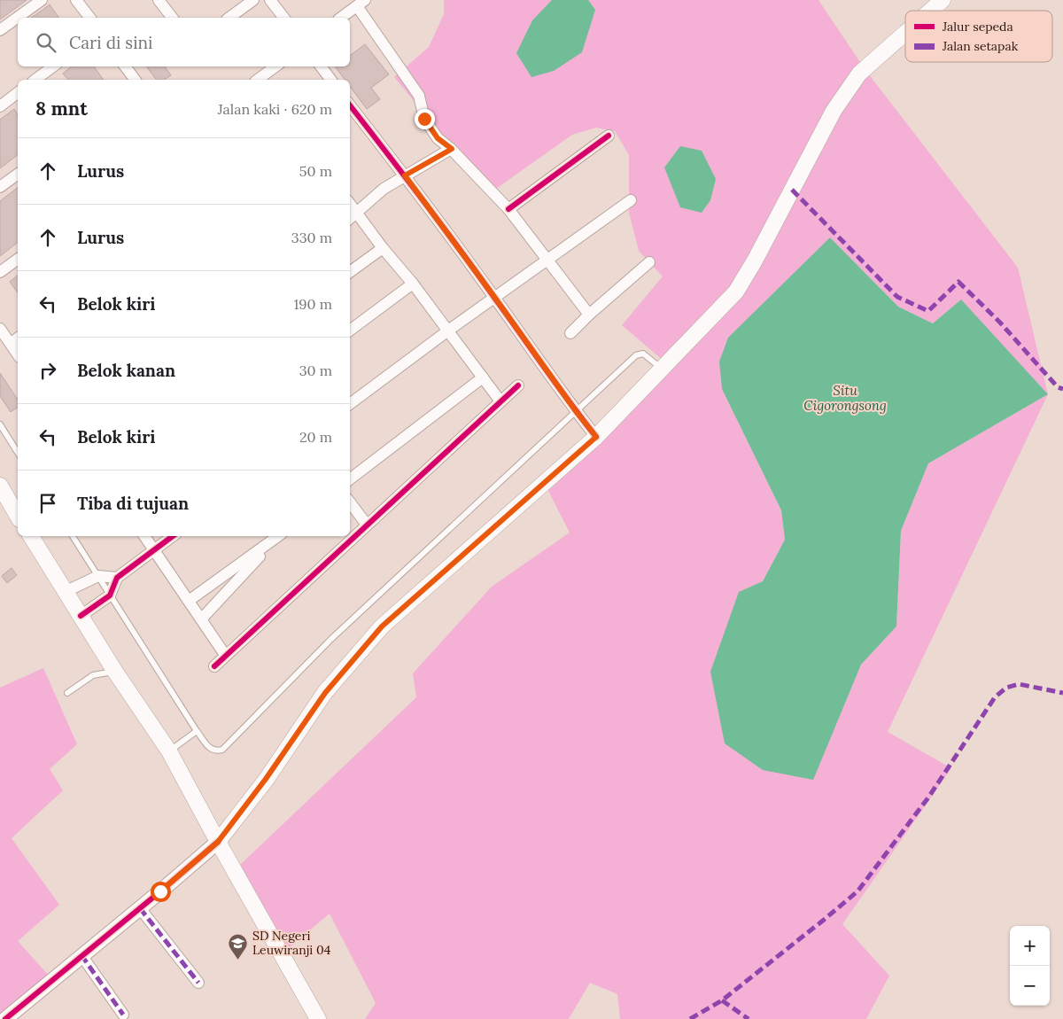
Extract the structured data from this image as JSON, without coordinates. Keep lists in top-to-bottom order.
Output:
{
  "water": ["Situ Cigorongsong"],
  "places": {
    "school or university": ["SD Negeri Leuwiranji 04"]
  },
  "legend": ["Jalur sepeda", "Jalan setapak"],
  "page": {
    "search": "Cari di sini",
    "heading": ["8 mnt", "Jalan kaki · 620 m"],
    "list": [
      ["Lurus", "50 m"],
      ["Lurus", "330 m"],
      ["Belok kiri", "190 m"],
      ["Belok kanan", "30 m"],
      ["Belok kiri", "20 m"],
      "Tiba di tujuan"
    ],
    "map_buttons": ["+", "−"]
  }
}
